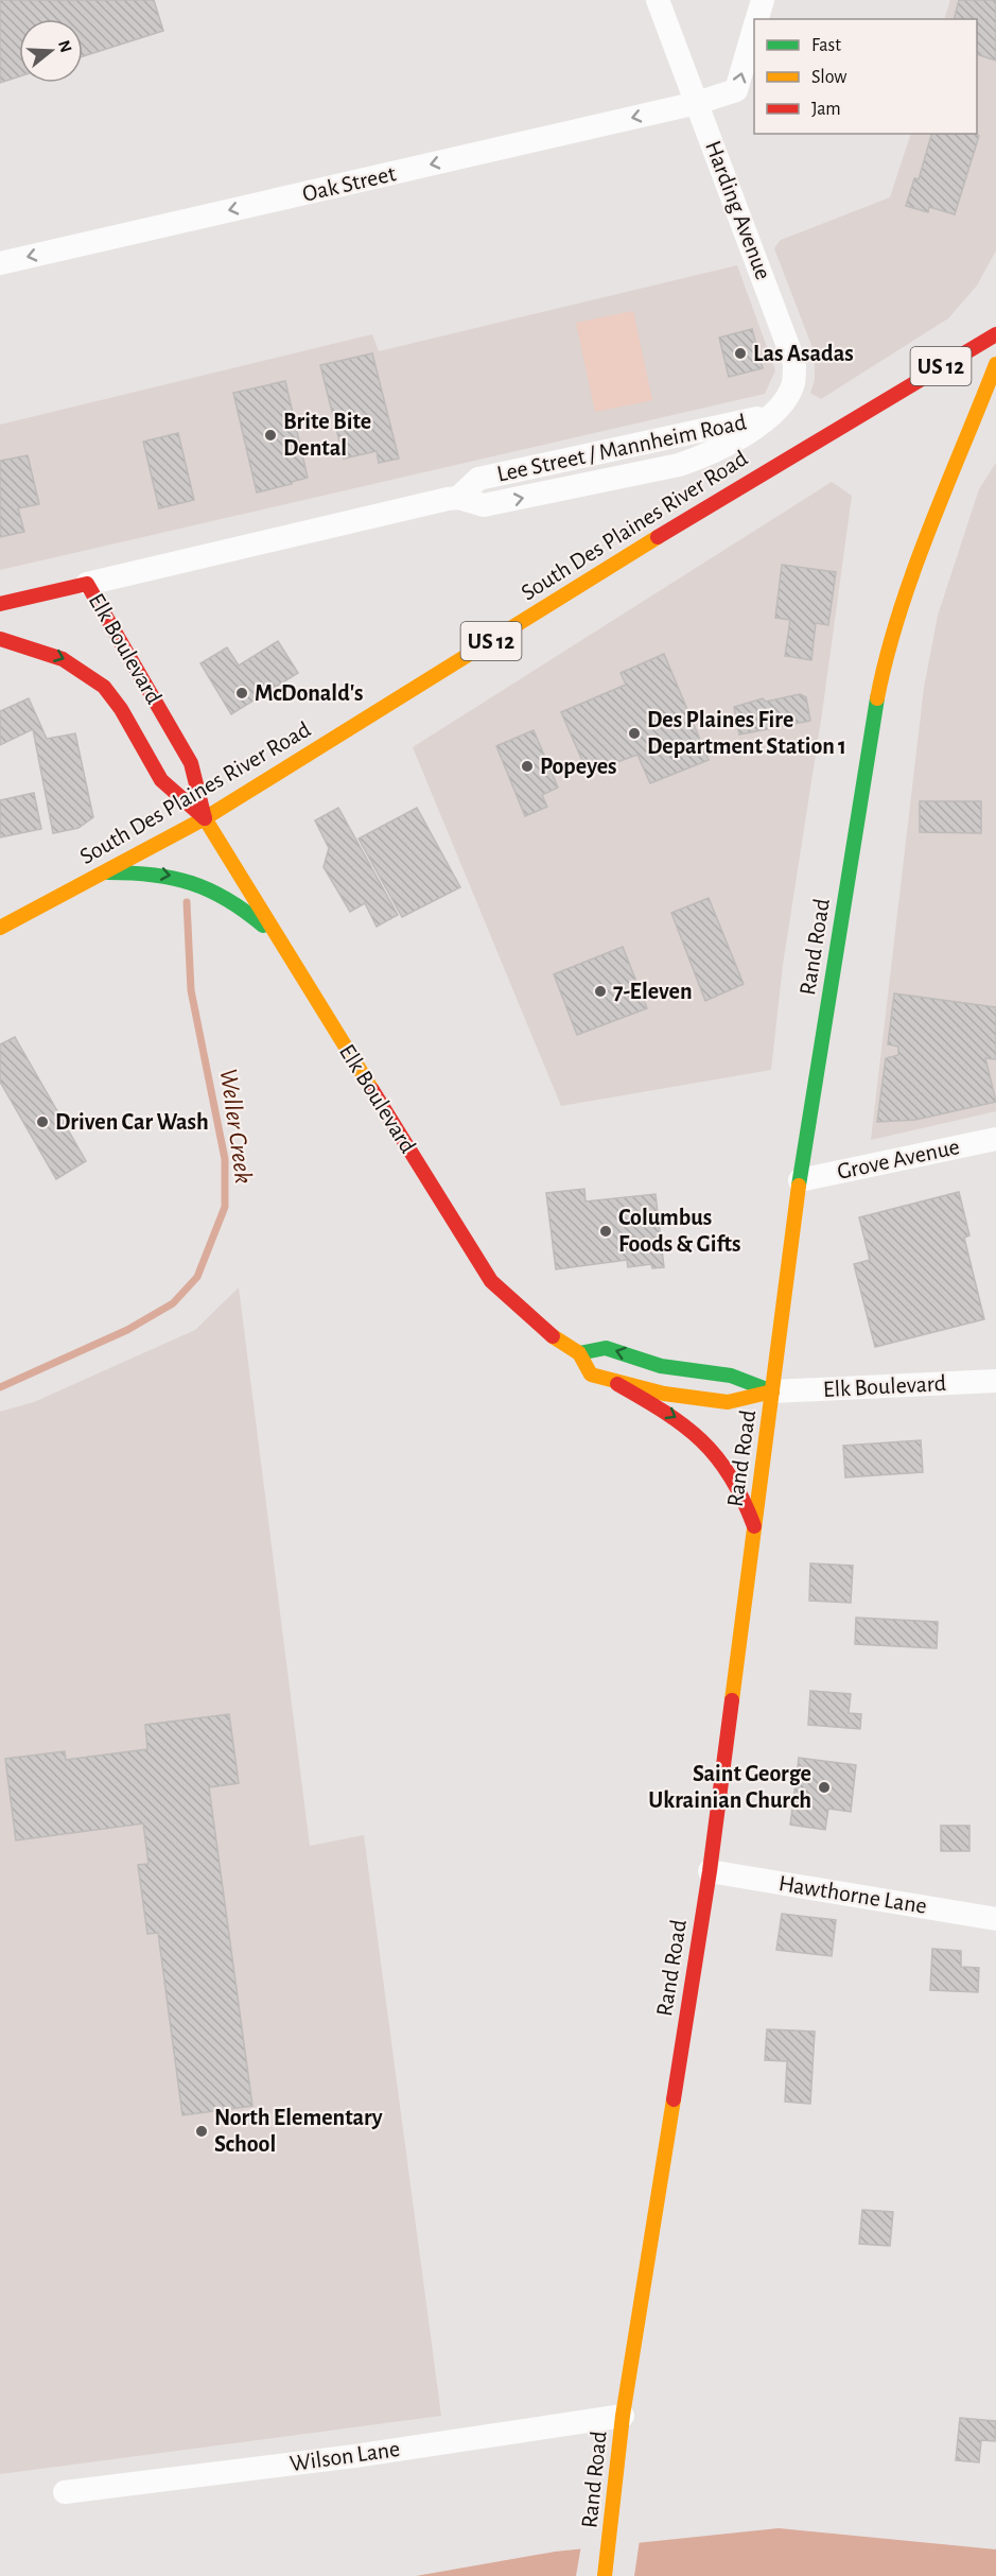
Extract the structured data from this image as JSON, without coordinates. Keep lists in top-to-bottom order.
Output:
{
  "streets": {
    "main road": [
      "US 12",
      "Lee Street / Mannheim Road",
      "South Des Plaines River Road",
      "Elk Boulevard",
      "Rand Road"
    ],
    "street": [
      "Oak Street",
      "Harding Avenue",
      "Grove Avenue",
      "Hawthorne Lane",
      "Wilson Lane"
    ]
  },
  "crossings": [
    ["Oak Street", "Harding Avenue"],
    ["Harding Avenue", "Lee Street / Mannheim Road"],
    ["Lee Street / Mannheim Road", "Elk Boulevard"],
    ["South Des Plaines River Road", "Elk Boulevard"],
    ["Elk Boulevard", "Rand Road"],
    ["Rand Road", "Grove Avenue"],
    ["Rand Road", "Hawthorne Lane"],
    ["Rand Road", "Wilson Lane"]
  ],
  "water": ["Weller Creek"],
  "places": [
    "Las Asadas",
    "Brite Bite Dental",
    "McDonald's",
    "Des Plaines Fire Department Station 1",
    "Popeyes",
    "7-Eleven",
    "Driven Car Wash",
    "Columbus Foods & Gifts",
    "Saint George Ukrainian Church",
    "North Elementary School"
  ],
  "legend": ["Fast", "Slow", "Jam"],
  "north": "right"
}
